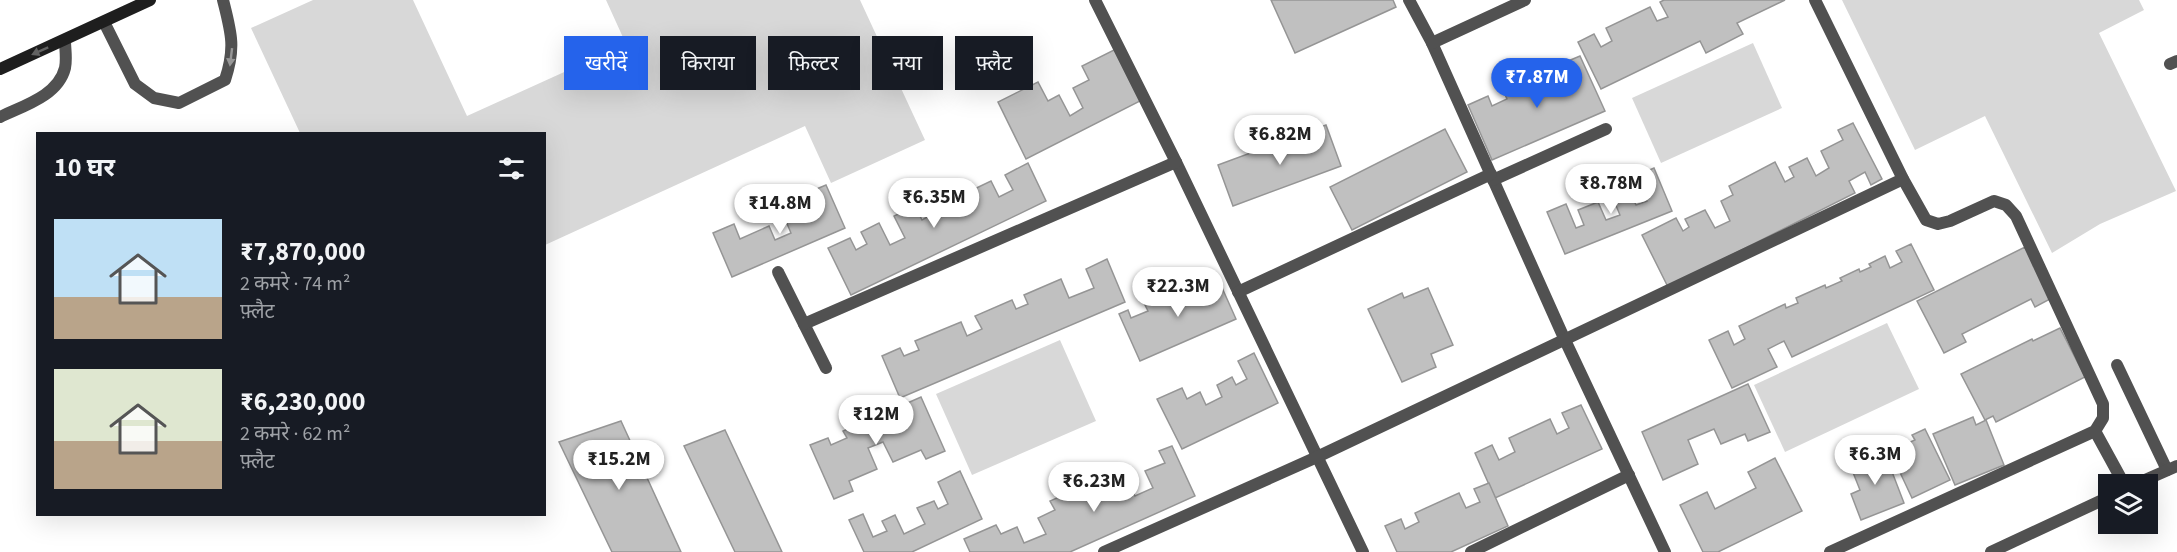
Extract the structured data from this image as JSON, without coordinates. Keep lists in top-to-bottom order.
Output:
{
  "page": {
    "chip": [
      "खरीदें",
      "किराया",
      "फ़िल्टर",
      "नया",
      "फ़्लैट"
    ],
    "price": [
      "₹7.87M",
      "₹6.82M",
      "₹8.78M",
      "₹6.35M",
      "₹14.8M",
      "₹22.3M",
      "₹12M",
      "₹6.3M",
      "₹15.2M",
      "₹6.23M"
    ],
    "heading": "10 घर",
    "list": [
      {
        "name": "₹7,870,000",
        "note": "2 कमरे · 74 m² · फ़्लैट"
      },
      {
        "name": "₹6,230,000",
        "note": "2 कमरे · 62 m² · फ़्लैट"
      }
    ]
  }
}
